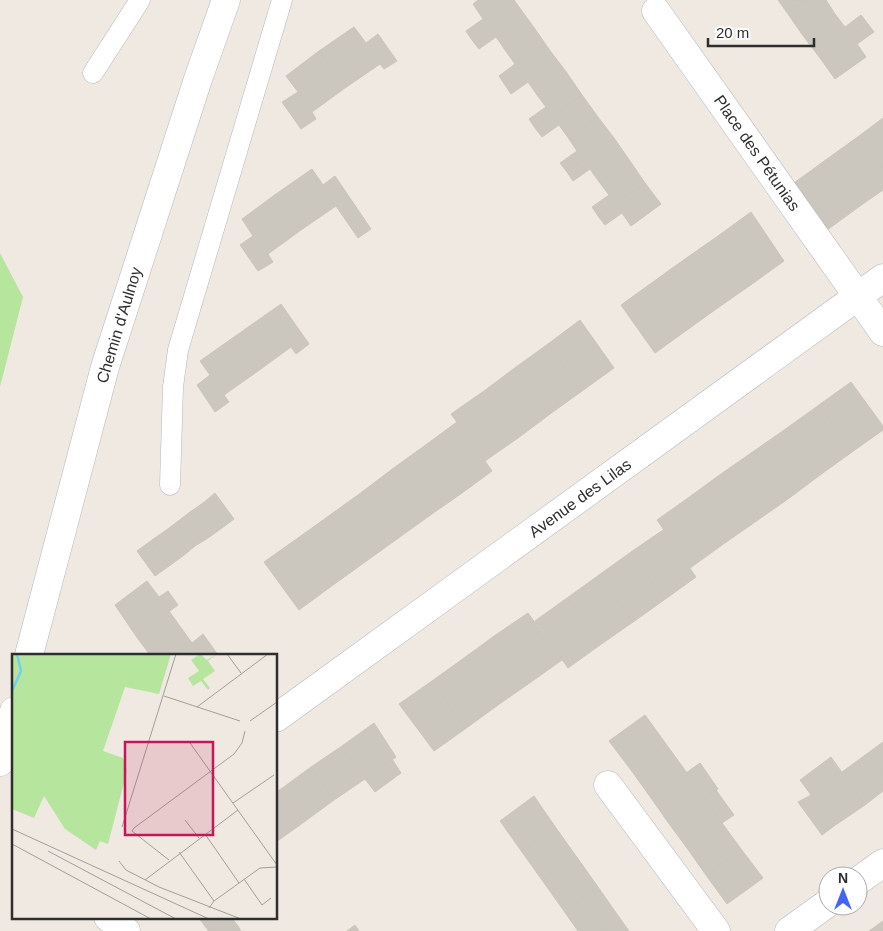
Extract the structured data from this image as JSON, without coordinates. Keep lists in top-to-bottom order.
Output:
{
  "streets": {
    "street": ["Place des Pétunias", "Chemin d'Aulnoy", "Avenue des Lilas"]
  },
  "crossings": [
    ["Place des Pétunias", "Avenue des Lilas"]
  ],
  "scale_bar": "20 m",
  "north": "top"
}
